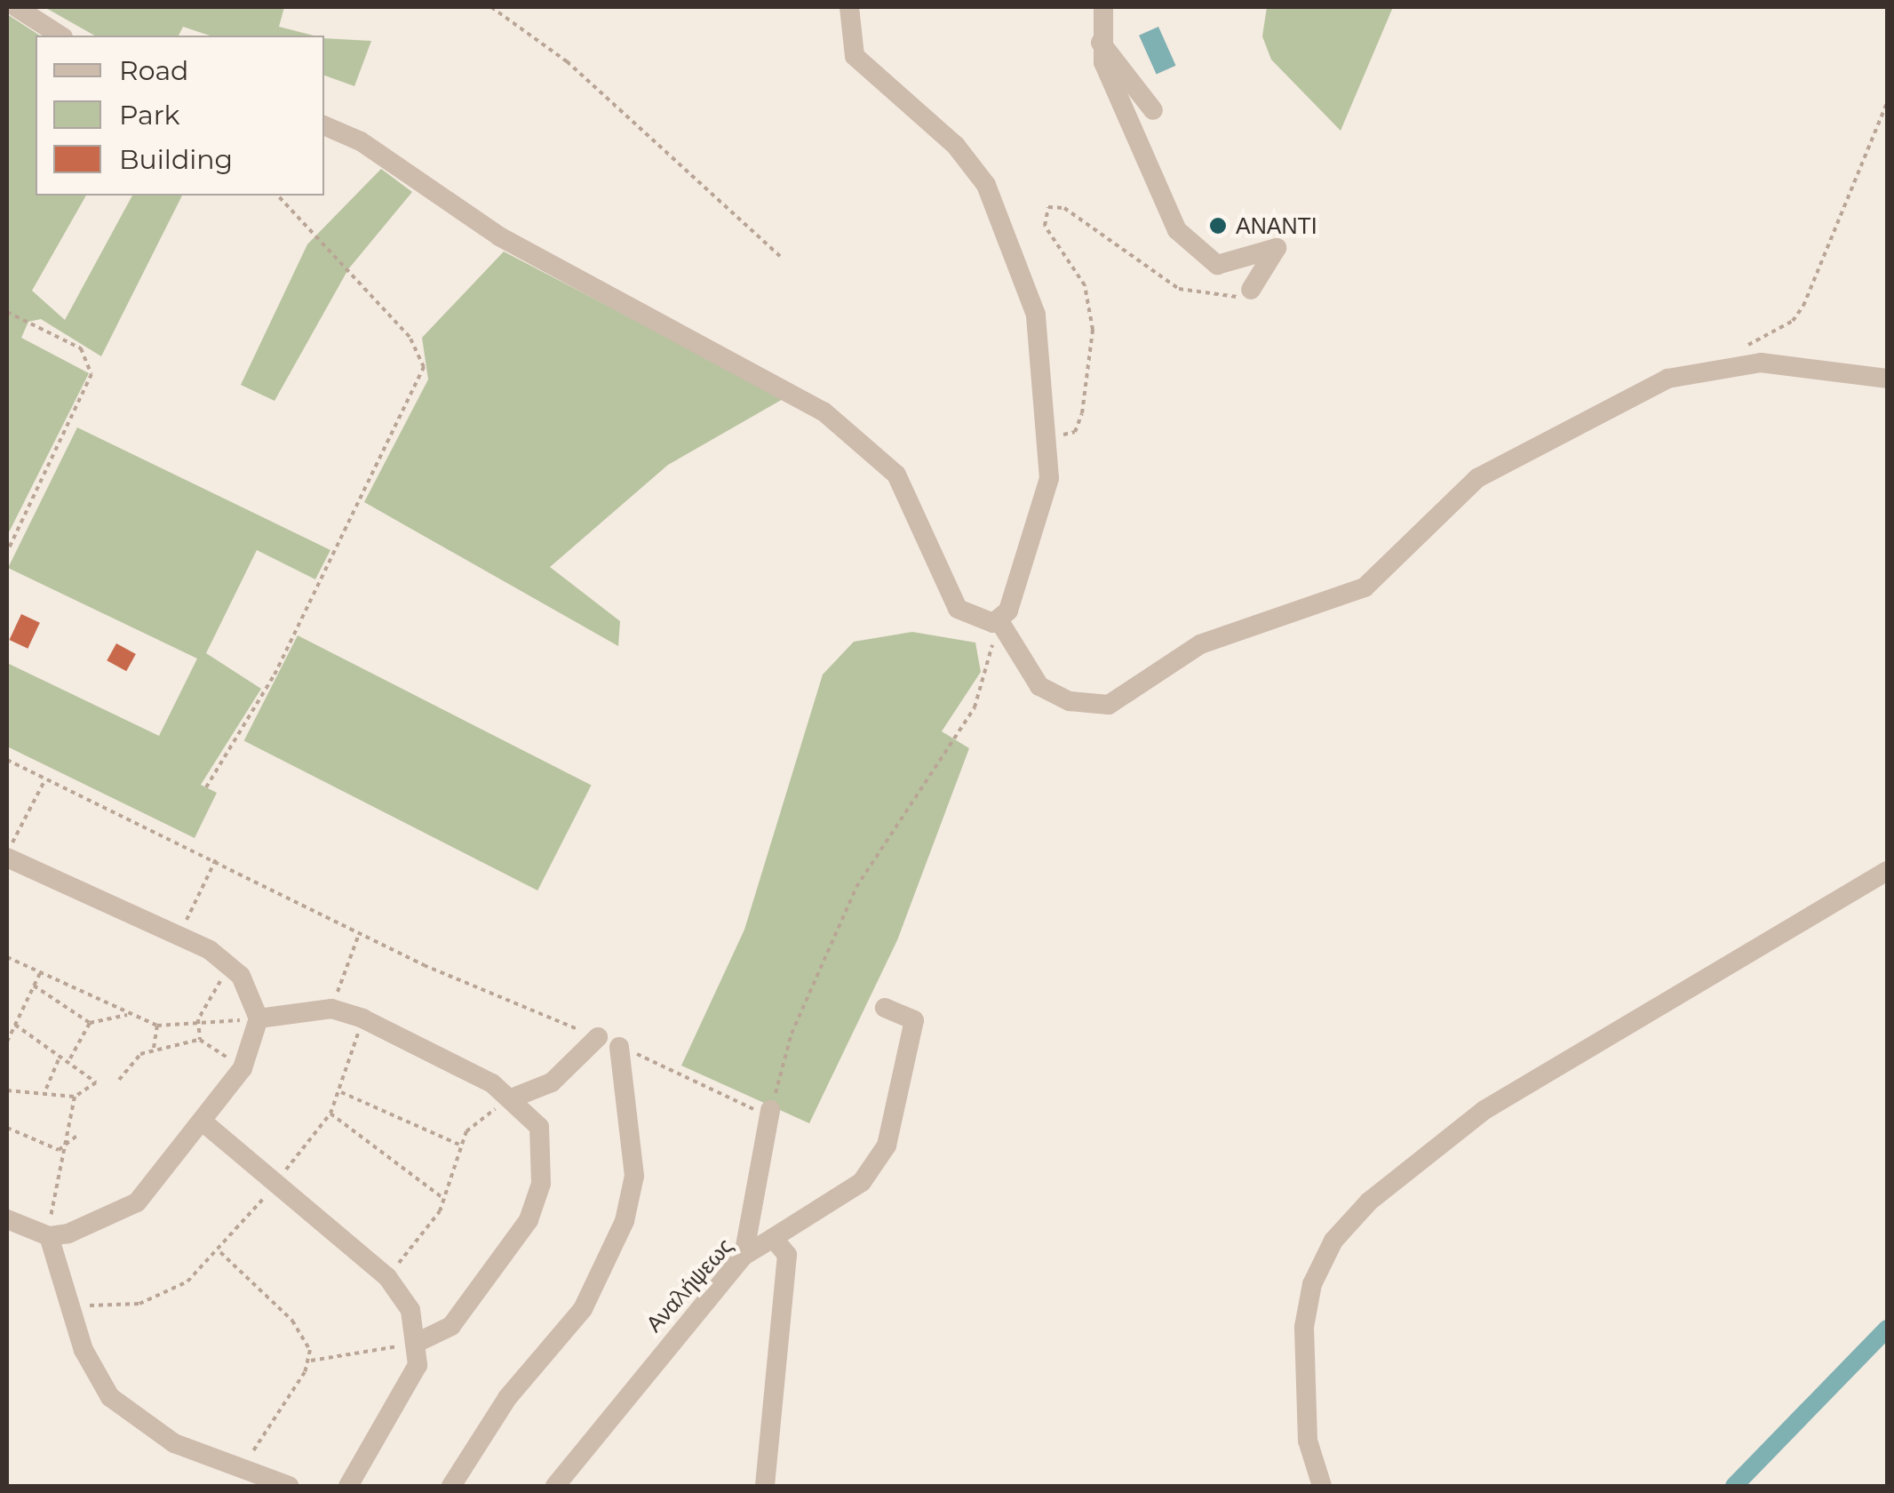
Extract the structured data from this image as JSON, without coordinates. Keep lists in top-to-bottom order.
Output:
{
  "streets": {
    "street": ["Αναλήψεως"]
  },
  "places": ["ΑΝΑΝΤΙ"],
  "legend": ["Road", "Park", "Building"]
}
